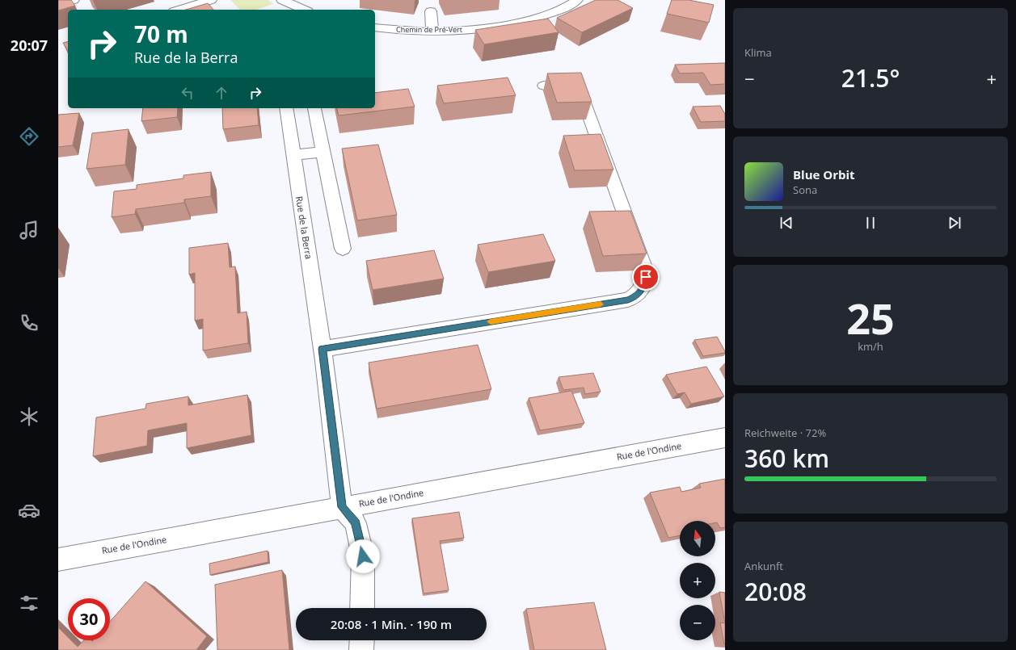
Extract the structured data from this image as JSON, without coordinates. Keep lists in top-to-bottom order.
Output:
{
  "streets": {
    "street": ["Chemin de Pré-Vert", "Rue de la Berra", "Rue de l'Ondine"]
  },
  "crossings": [
    ["Rue de la Berra", "Rue de l'Ondine"]
  ],
  "north": "top",
  "page": {
    "tabs": "20:07",
    "tile": [
      "Klima",
      ["25", "km/h"],
      ["Reichweite · 72%", "360 km"],
      ["Ankunft", "20:08"]
    ],
    "turn": ["70 m", "Rue de la Berra"],
    "heat": ["−", "21.5°", "+"],
    "song": ["Blue Orbit", "Sona"],
    "map_buttons": ["+", "−"],
    "limit": "30",
    "trip": "20:08 · 1 Min. · 190 m"
  }
}
